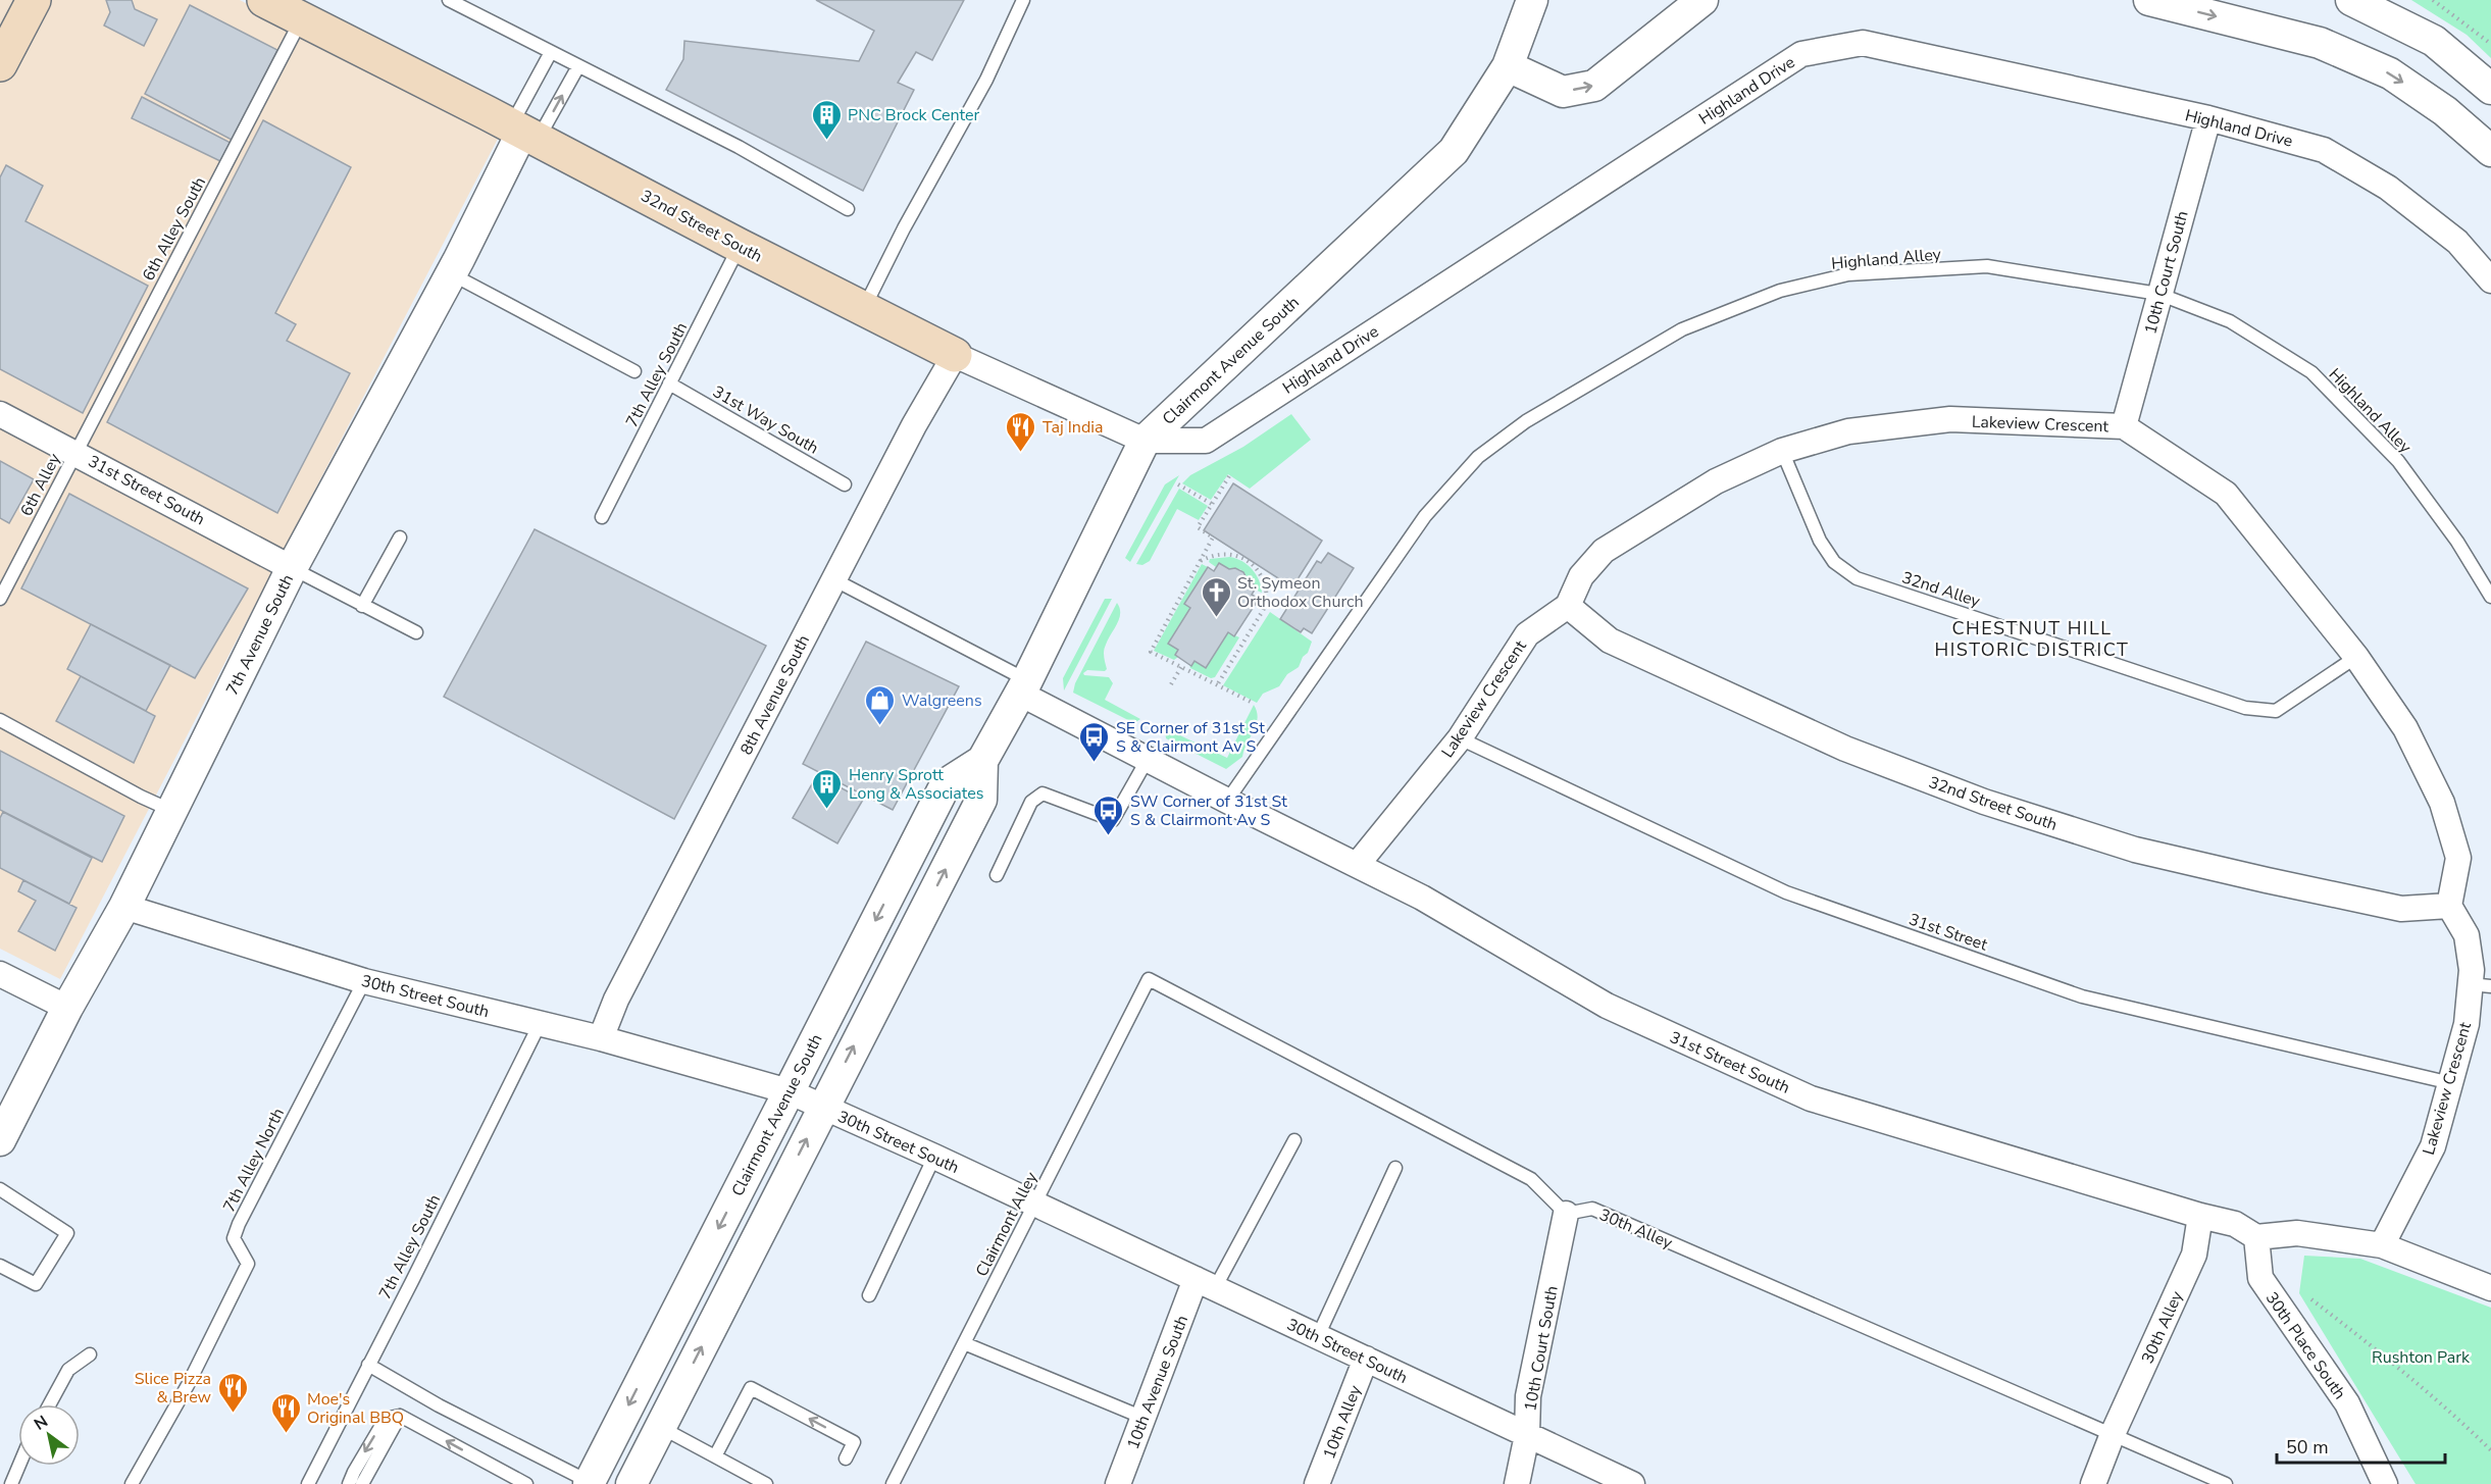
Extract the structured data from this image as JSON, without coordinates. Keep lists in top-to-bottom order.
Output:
{
  "streets": {
    "main road": ["32nd Street South"],
    "street": [
      "Highland Drive",
      "10th Court South",
      "Clairmont Avenue South",
      "Lakeview Crescent",
      "31st Street South",
      "7th Avenue South",
      "8th Avenue South",
      "30th Street South",
      "30th Alley",
      "30th Place South",
      "10th Avenue South",
      "10th Alley"
    ],
    "lane": [
      "6th Alley South",
      "Highland Alley",
      "7th Alley South",
      "31st Way South",
      "6th Alley",
      "32nd Alley",
      "31st Street",
      "7th Alley North",
      "Clairmont Alley"
    ]
  },
  "crossings": [
    ["Highland Drive", "32nd Street South"],
    ["Highland Drive", "10th Court South"],
    ["Highland Drive", "Clairmont Avenue South"],
    ["32nd Street South", "6th Alley South"],
    ["32nd Street South", "Clairmont Avenue South"],
    ["32nd Street South", "7th Alley South"],
    ["32nd Street South", "Lakeview Crescent"],
    ["32nd Street South", "7th Avenue South"],
    ["32nd Street South", "8th Avenue South"],
    ["6th Alley South", "6th Alley"],
    ["6th Alley South", "31st Street South"],
    ["Highland Alley", "10th Court South"],
    ["Highland Alley", "31st Street South"],
    ["10th Court South", "Lakeview Crescent"],
    ["10th Court South", "30th Street South"],
    ["10th Court South", "Clairmont Alley"],
    ["10th Court South", "30th Alley"],
    ["Clairmont Avenue South", "31st Street South"],
    ["Clairmont Avenue South", "30th Street South"],
    ["7th Alley South", "31st Way South"],
    ["7th Alley South", "30th Street South"],
    ["Lakeview Crescent", "31st Street South"],
    ["Lakeview Crescent", "32nd Alley"],
    ["Lakeview Crescent", "31st Street"],
    ["6th Alley", "31st Street South"],
    ["31st Street South", "7th Avenue South"],
    ["31st Street South", "30th Alley"],
    ["31st Street South", "30th Place South"],
    ["7th Avenue South", "30th Street South"],
    ["8th Avenue South", "30th Street South"],
    ["30th Street South", "7th Alley North"],
    ["30th Street South", "Clairmont Alley"],
    ["30th Street South", "10th Avenue South"],
    ["30th Street South", "10th Alley"],
    ["Clairmont Alley", "30th Alley"]
  ],
  "districts": ["CHESTNUT HILL HISTORIC DISTRICT"],
  "parks": ["Rushton Park"],
  "places": {
    "building": ["PNC Brock Center", "Henry Sprott Long & Associates"],
    "restaurant": ["Taj India", "Slice Pizza & Brew", "Moe's Original BBQ"],
    "church": ["St. Symeon Orthodox Church"],
    "shop": ["Walgreens"],
    "bus stop": ["SE Corner of 31st St S & Clairmont Av S", "SW Corner of 31st St S & Clairmont Av S"]
  },
  "scale_bar": "50 m",
  "north": "top left"
}
